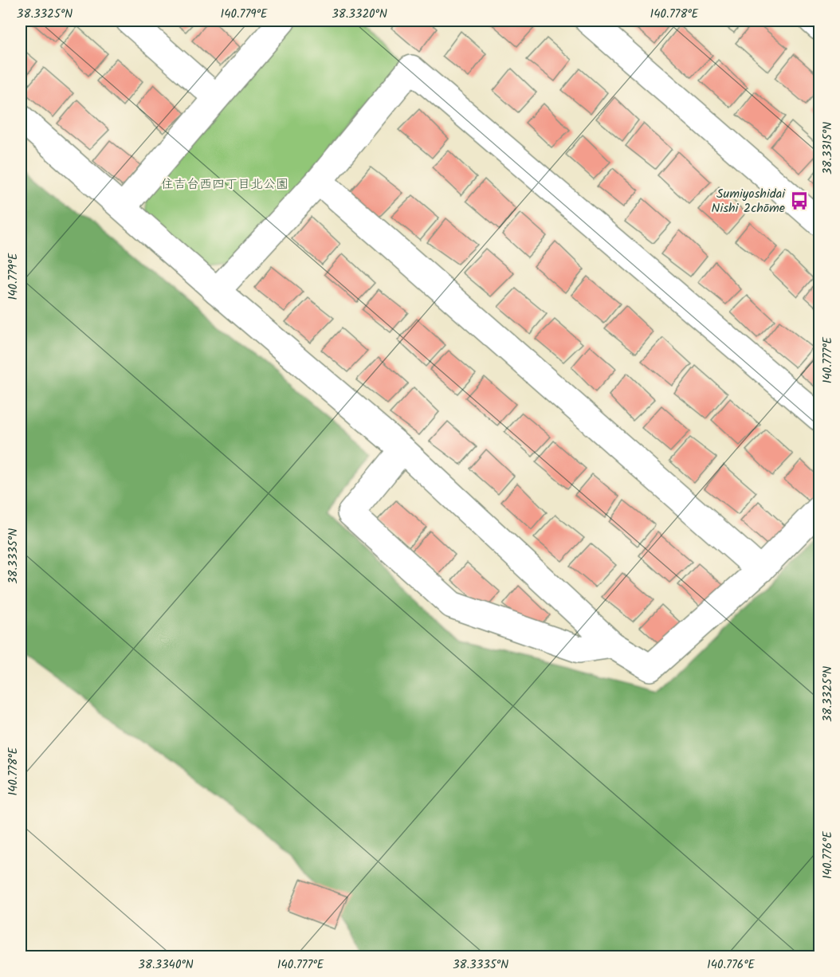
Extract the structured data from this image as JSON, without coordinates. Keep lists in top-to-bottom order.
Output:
{
  "parks": ["住吉台西四丁目北公園"],
  "places": {
    "bus stop": ["Sumiyoshidai Nishi 2chōme"]
  },
  "coordinates": [
    "38.3325°N",
    "140.779°E",
    "38.3320°N",
    "140.778°E",
    "38.3315°N",
    "140.777°E",
    "38.3335°N",
    "140.776°E",
    "38.3340°N"
  ]
}
